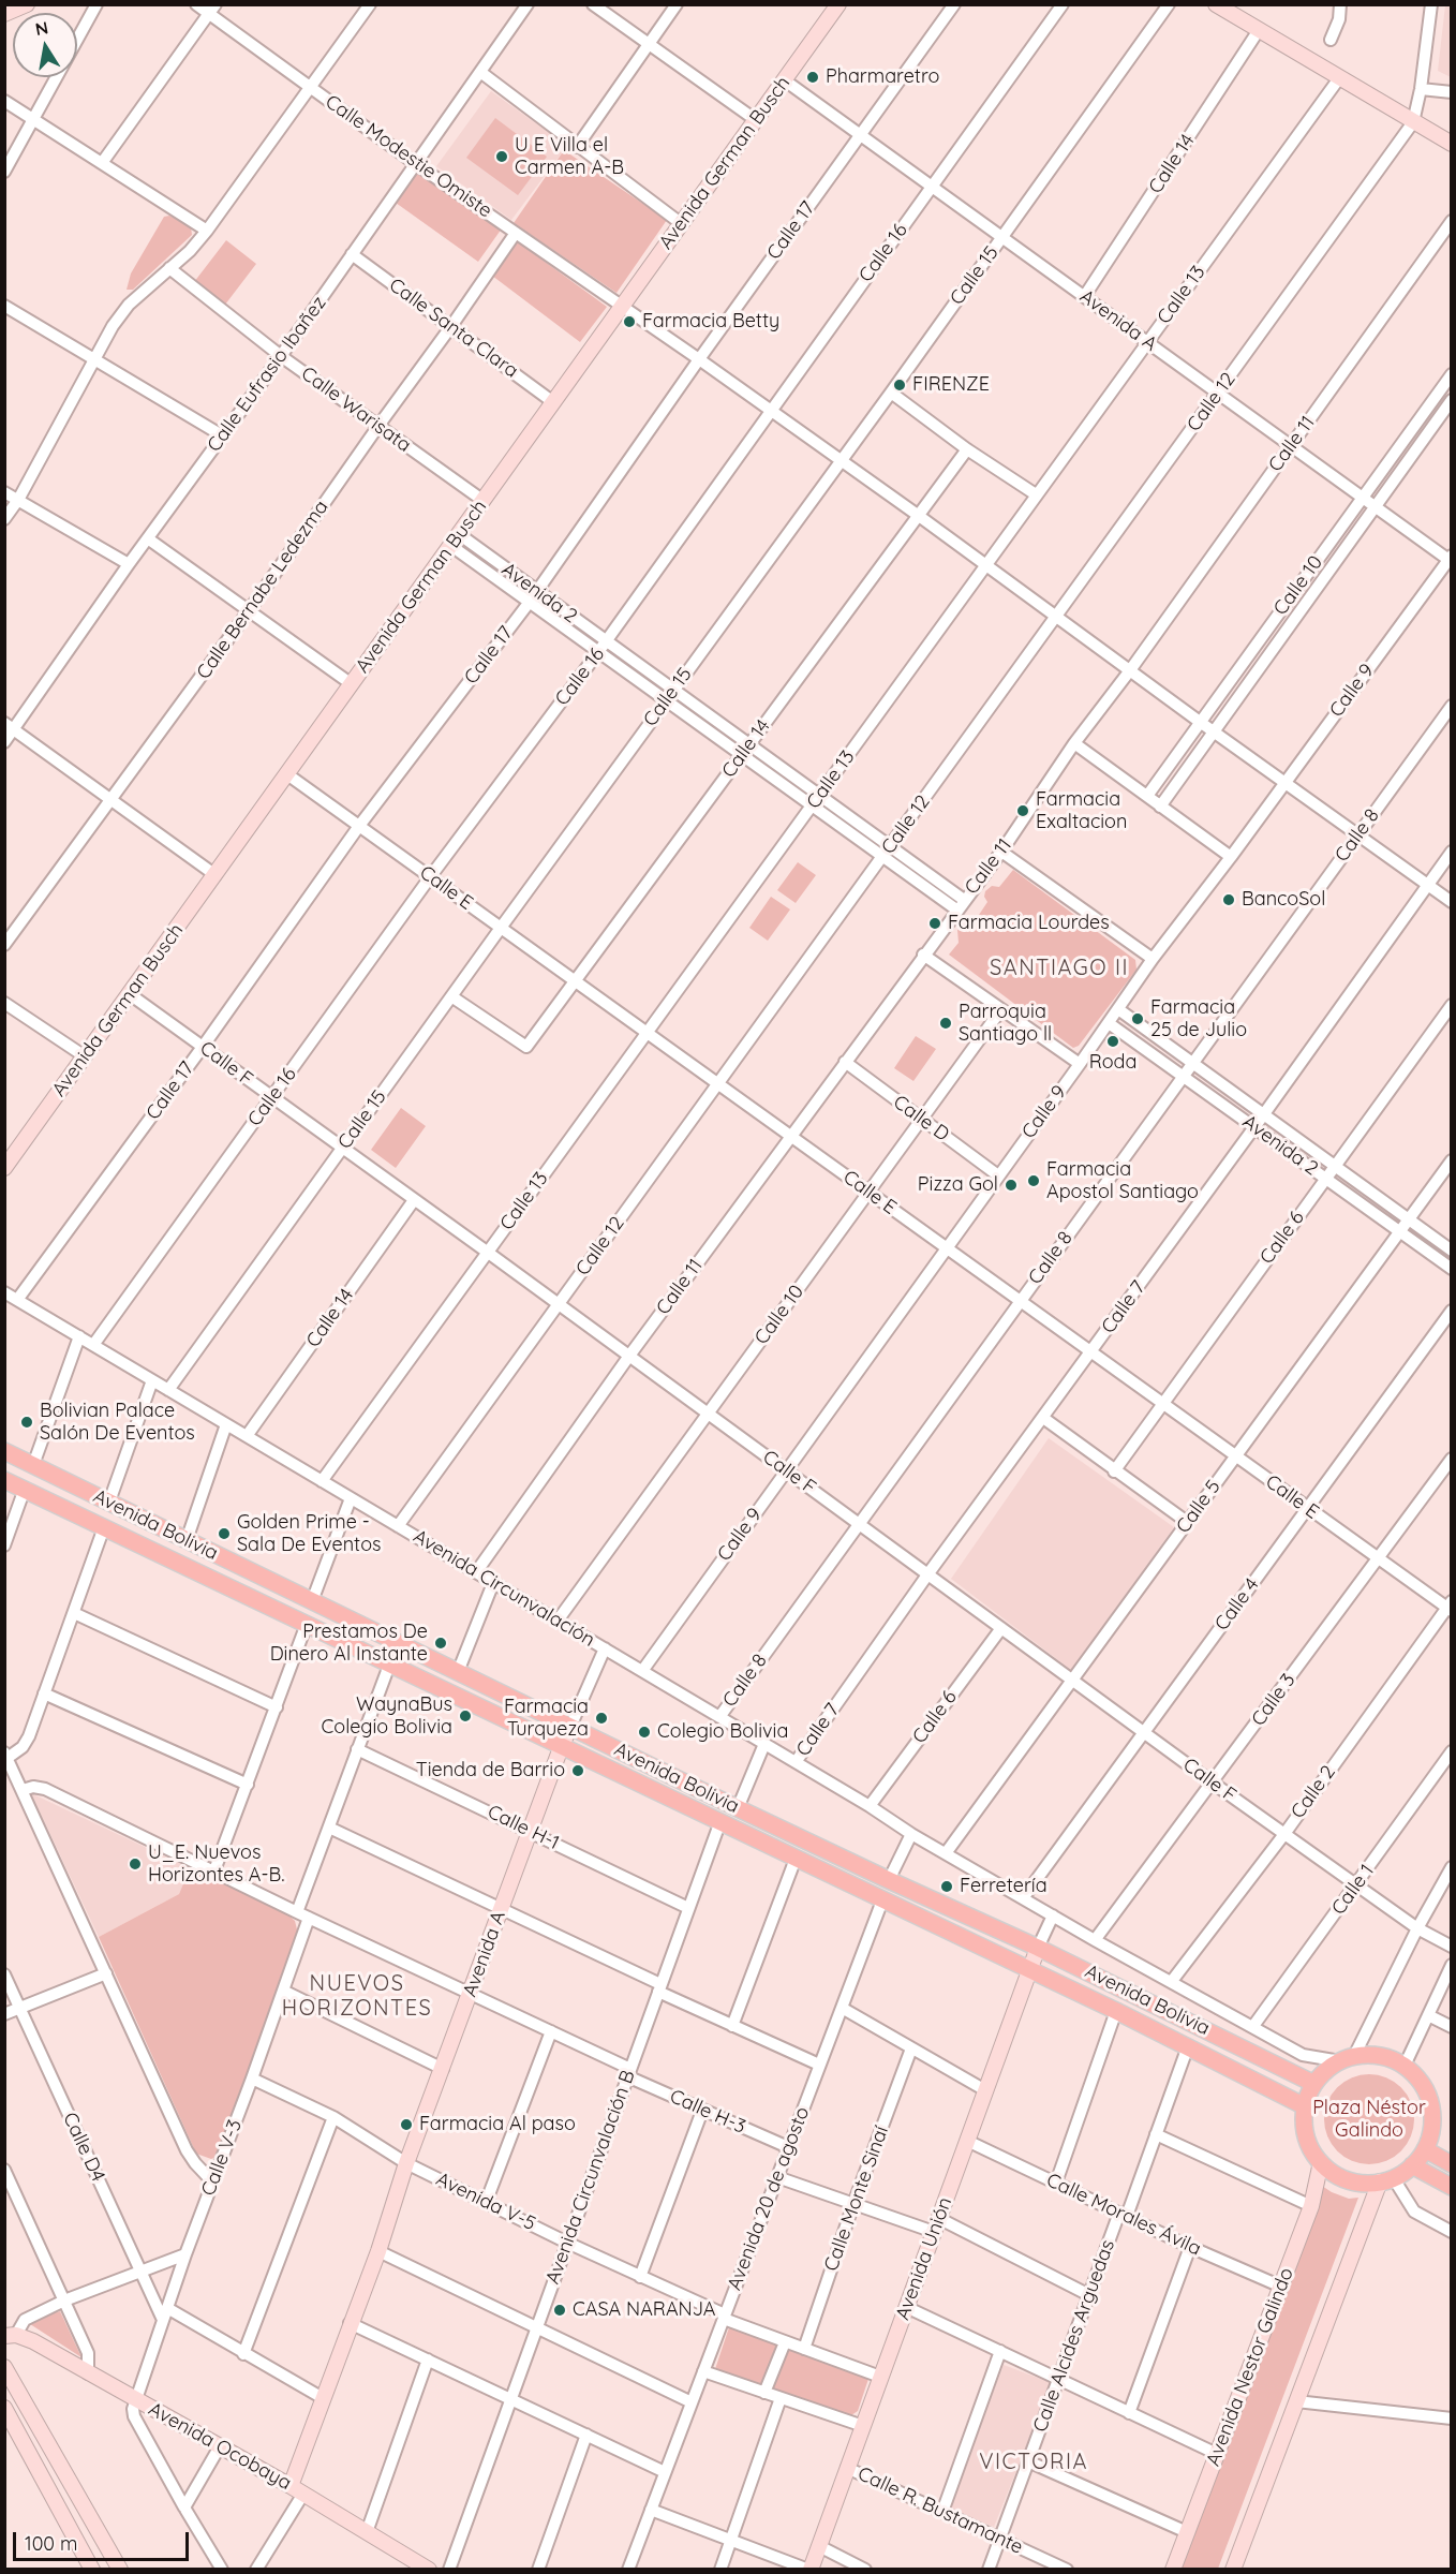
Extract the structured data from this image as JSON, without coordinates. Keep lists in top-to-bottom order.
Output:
{
  "streets": {
    "main road": ["Avenida Bolivia"],
    "street": [
      "Calle Modestie Omiste",
      "Avenida German Busch",
      "Calle 14",
      "Calle 17",
      "Calle 16",
      "Calle 15",
      "Calle 13",
      "Avenida A",
      "Calle Santa Clara",
      "Calle Eufrasio Ibañez",
      "Calle 12",
      "Calle Warisata",
      "Calle 11",
      "Calle 10",
      "Calle Bernabe Ledezma",
      "Avenida 2",
      "Calle 9",
      "Calle 8",
      "Calle E",
      "Calle F",
      "Calle D",
      "Calle 6",
      "Calle 7",
      "Calle 5",
      "Avenida Circunvalación",
      "Calle 4",
      "Calle 3",
      "Calle 2",
      "Calle H-1",
      "Calle 1",
      "Calle H-3",
      "Calle D4",
      "Calle V-3",
      "Avenida Circunvalación B",
      "Avenida 20 de agosto",
      "Calle Monte Sinaí",
      "Avenida V-5",
      "Calle Morales Ávila",
      "Avenida Unión",
      "Calle Alcides Arguedas",
      "Avenida Nestor Galindo",
      "Avenida Ocobaya",
      "Calle R. Bustamante"
    ]
  },
  "crossings": [
    ["Calle Modestie Omiste", "Avenida German Busch"],
    ["Calle Modestie Omiste", "Calle 14"],
    ["Calle Modestie Omiste", "Calle 17"],
    ["Calle Modestie Omiste", "Calle 16"],
    ["Calle Modestie Omiste", "Calle 15"],
    ["Calle Modestie Omiste", "Calle 13"],
    ["Calle Modestie Omiste", "Calle Eufrasio Ibañez"],
    ["Calle Modestie Omiste", "Calle 12"],
    ["Calle Modestie Omiste", "Calle 11"],
    ["Calle Modestie Omiste", "Calle 10"],
    ["Calle Modestie Omiste", "Calle Bernabe Ledezma"],
    ["Calle Modestie Omiste", "Calle 9"],
    ["Calle Modestie Omiste", "Calle 8"],
    ["Calle Modestie Omiste", "Calle 7"],
    ["Avenida German Busch", "Avenida A"],
    ["Avenida German Busch", "Calle Santa Clara"],
    ["Avenida German Busch", "Calle Warisata"],
    ["Avenida German Busch", "Avenida 2"],
    ["Avenida German Busch", "Calle E"],
    ["Avenida German Busch", "Calle F"],
    ["Calle 14", "Calle 15"],
    ["Calle 14", "Avenida A"],
    ["Calle 14", "Avenida 2"],
    ["Calle 14", "Calle E"],
    ["Calle 14", "Calle F"],
    ["Calle 14", "Avenida Circunvalación"],
    ["Calle 17", "Avenida A"],
    ["Calle 17", "Avenida 2"],
    ["Calle 17", "Calle E"],
    ["Calle 17", "Calle F"],
    ["Calle 17", "Avenida Circunvalación"],
    ["Calle 16", "Avenida A"],
    ["Calle 16", "Avenida 2"],
    ["Calle 16", "Calle E"],
    ["Calle 16", "Calle F"],
    ["Calle 16", "Avenida Circunvalación"],
    ["Calle 15", "Avenida A"],
    ["Calle 15", "Avenida 2"],
    ["Calle 15", "Calle E"],
    ["Calle 15", "Calle F"],
    ["Calle 15", "Avenida Circunvalación"],
    ["Calle 13", "Avenida A"],
    ["Calle 13", "Avenida 2"],
    ["Calle 13", "Calle E"],
    ["Calle 13", "Calle F"],
    ["Calle 13", "Avenida Circunvalación"],
    ["Avenida A", "Calle 12"],
    ["Avenida A", "Calle 11"],
    ["Avenida A", "Calle 10"],
    ["Avenida A", "Calle 9"],
    ["Avenida A", "Avenida Bolivia"],
    ["Avenida A", "Calle H-1"],
    ["Avenida A", "Calle H-3"],
    ["Avenida A", "Avenida V-5"],
    ["Avenida A", "Avenida Ocobaya"],
    ["Calle Santa Clara", "Calle Eufrasio Ibañez"],
    ["Calle Santa Clara", "Calle Bernabe Ledezma"],
    ["Calle Eufrasio Ibañez", "Calle Warisata"],
    ["Calle 12", "Avenida 2"],
    ["Calle 12", "Calle E"],
    ["Calle 12", "Calle F"],
    ["Calle 12", "Avenida Circunvalación"],
    ["Calle Warisata", "Calle Bernabe Ledezma"],
    ["Calle 11", "Avenida 2"],
    ["Calle 11", "Calle E"],
    ["Calle 11", "Calle F"],
    ["Calle 11", "Calle D"],
    ["Calle 11", "Avenida Circunvalación"],
    ["Calle 10", "Calle E"],
    ["Calle 10", "Calle F"],
    ["Calle 10", "Calle D"],
    ["Calle 10", "Avenida Circunvalación"],
    ["Avenida 2", "Calle 9"],
    ["Avenida 2", "Calle 8"],
    ["Avenida 2", "Calle 6"],
    ["Avenida 2", "Calle 7"],
    ["Avenida 2", "Calle 5"],
    ["Calle 9", "Calle E"],
    ["Calle 9", "Calle F"],
    ["Calle 9", "Calle D"],
    ["Calle 9", "Avenida Circunvalación"],
    ["Calle 8", "Calle E"],
    ["Calle 8", "Calle F"],
    ["Calle 8", "Avenida Circunvalación"],
    ["Calle E", "Calle 6"],
    ["Calle E", "Calle 7"],
    ["Calle E", "Calle 5"],
    ["Calle E", "Calle 4"],
    ["Calle E", "Calle 3"],
    ["Calle E", "Calle 2"],
    ["Calle F", "Calle 6"],
    ["Calle F", "Calle 7"],
    ["Calle F", "Calle 5"],
    ["Calle F", "Calle 4"],
    ["Calle F", "Calle 3"],
    ["Calle F", "Calle 2"],
    ["Calle F", "Calle 1"],
    ["Calle 6", "Avenida Circunvalación"],
    ["Calle 7", "Avenida Circunvalación"],
    ["Calle 5", "Avenida Circunvalación"],
    ["Avenida Bolivia", "Avenida Circunvalación"],
    ["Avenida Bolivia", "Avenida Circunvalación B"],
    ["Avenida Bolivia", "Avenida 20 de agosto"],
    ["Avenida Bolivia", "Avenida Unión"],
    ["Avenida Bolivia", "Calle Alcides Arguedas"],
    ["Avenida Bolivia", "Avenida Nestor Galindo"],
    ["Avenida Circunvalación", "Calle 4"],
    ["Avenida Circunvalación", "Calle 3"],
    ["Avenida Circunvalación", "Calle 2"],
    ["Avenida Circunvalación", "Calle 1"],
    ["Avenida Circunvalación", "Avenida Nestor Galindo"],
    ["Calle H-1", "Avenida Circunvalación B"],
    ["Calle H-3", "Calle V-3"],
    ["Calle H-3", "Avenida Circunvalación B"],
    ["Calle H-3", "Avenida 20 de agosto"],
    ["Calle D4", "Calle V-3"],
    ["Calle V-3", "Avenida V-5"],
    ["Calle V-3", "Avenida Ocobaya"],
    ["Avenida Circunvalación B", "Avenida V-5"],
    ["Avenida 20 de agosto", "Avenida V-5"],
    ["Calle Monte Sinaí", "Avenida V-5"],
    ["Avenida V-5", "Avenida Unión"],
    ["Calle Morales Ávila", "Avenida Unión"],
    ["Calle Morales Ávila", "Calle Alcides Arguedas"],
    ["Calle Morales Ávila", "Avenida Nestor Galindo"],
    ["Avenida Unión", "Calle R. Bustamante"],
    ["Calle Alcides Arguedas", "Calle R. Bustamante"]
  ],
  "districts": ["SANTIAGO II", "NUEVOS HORIZONTES", "VICTORIA"],
  "parks": ["Plaza Néstor Galindo"],
  "places": [
    "Pharmaretro",
    "U E Villa el Carmen A-B",
    "Farmacia Betty",
    "FIRENZE",
    "Farmacia Exaltacion",
    "BancoSol",
    "Farmacia Lourdes",
    "Farmacia 25 de Julio",
    "Parroquia Santiago ll",
    "Roda",
    "Farmacia Apostol Santiago",
    "Pizza Gol",
    "Bolivian Palace Salón De Eventos",
    "Golden Prime - Sala De Eventos",
    "Prestamos De Dinero Al Instante",
    "WaynaBus Colegio Bolivia",
    "Farmacia Turqueza",
    "Colegio Bolivia",
    "Tienda de Barrio",
    "U_E. Nuevos Horizontes A-B.",
    "Ferretería",
    "Farmacia Al paso",
    "CASA NARANJA"
  ],
  "scale_bar": "100 m",
  "north": "top"
}
